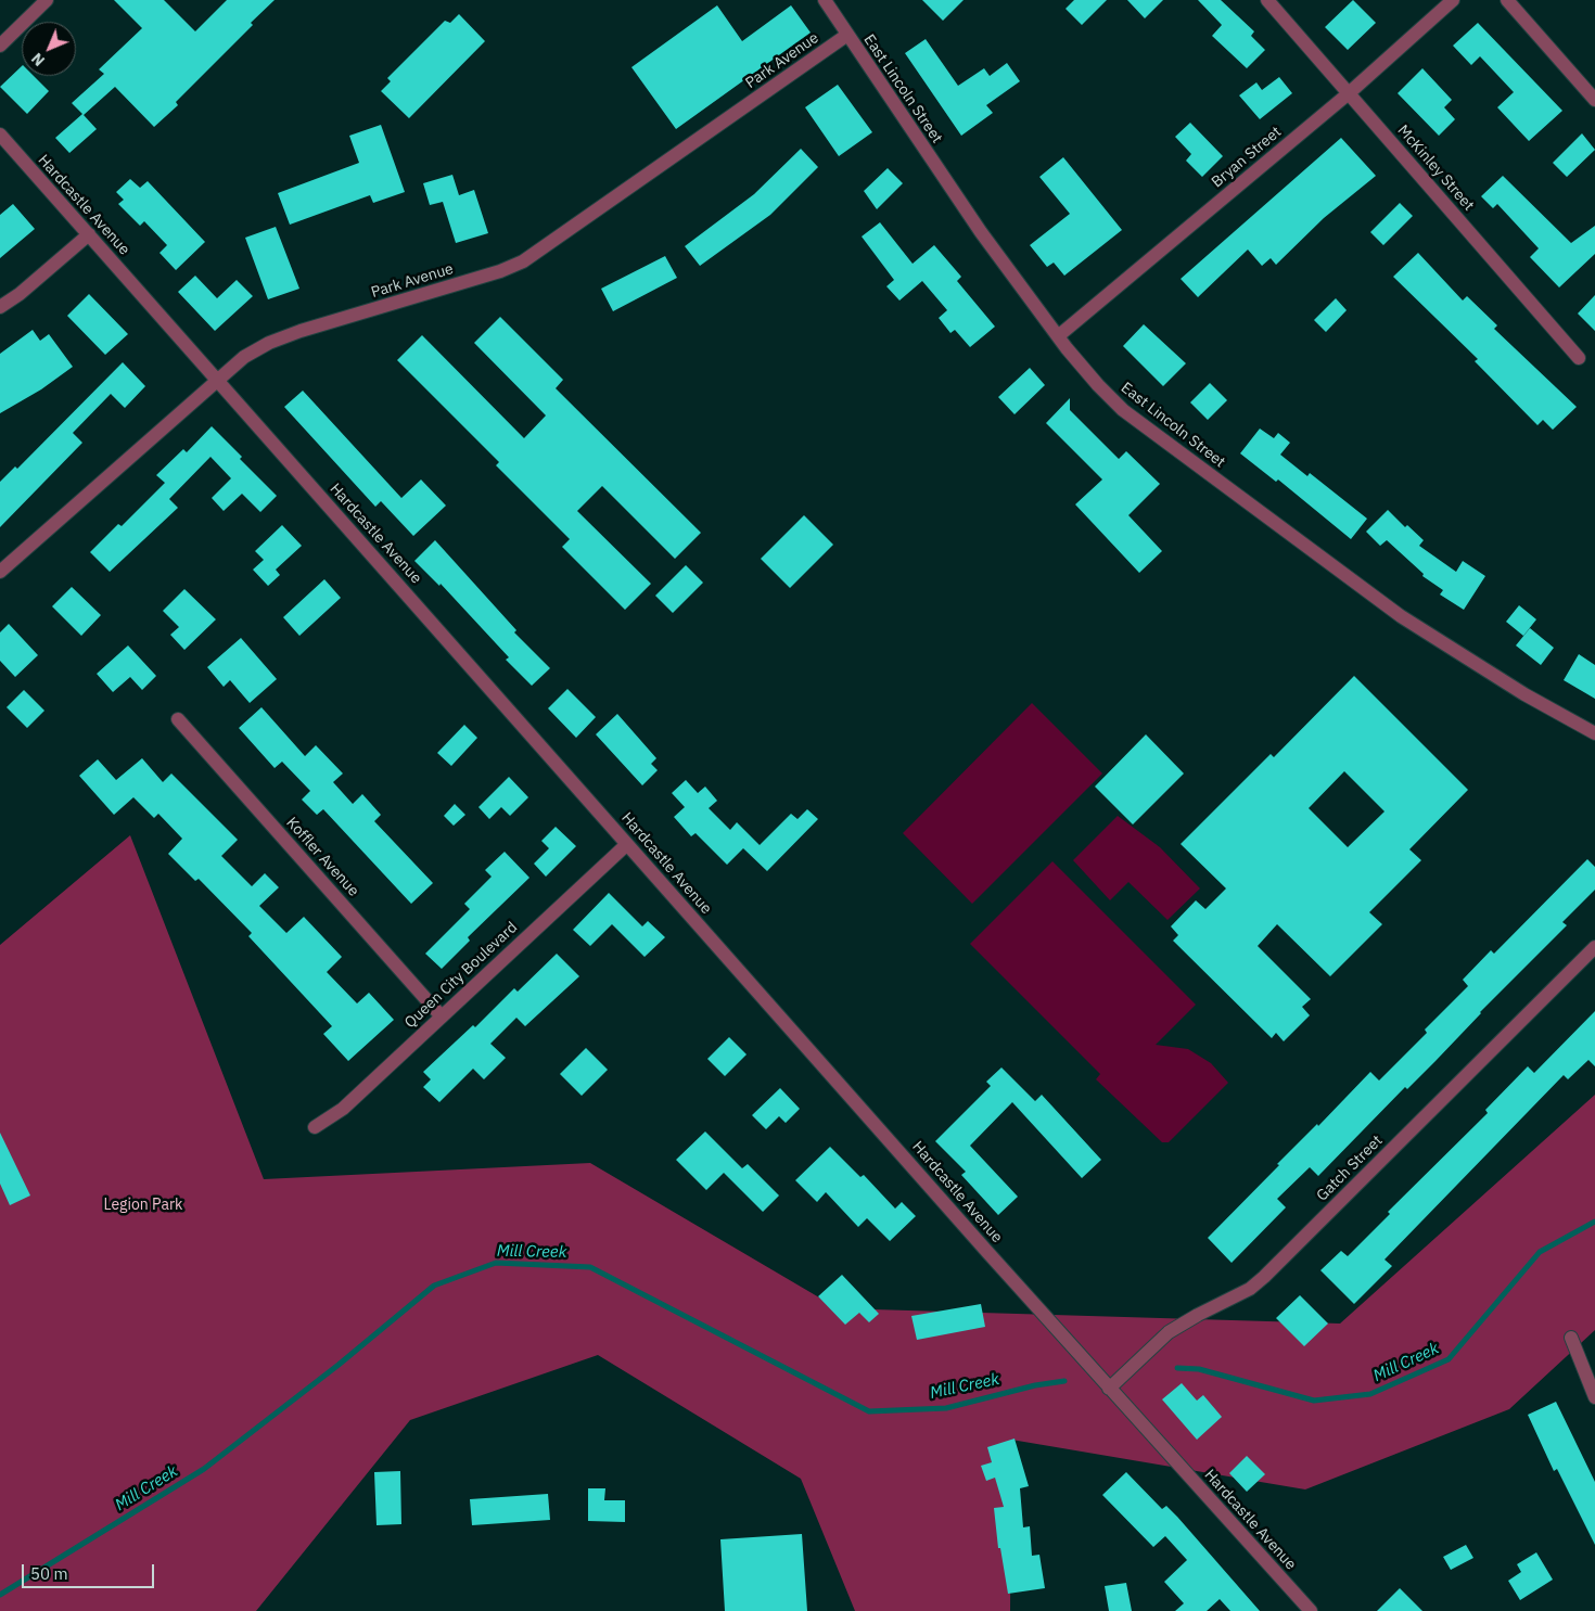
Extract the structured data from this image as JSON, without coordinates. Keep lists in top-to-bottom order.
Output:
{
  "streets": {
    "street": [
      "Park Avenue",
      "East Lincoln Street",
      "Bryan Street",
      "McKinley Street",
      "Hardcastle Avenue",
      "Koffler Avenue",
      "Queen City Boulevard",
      "Gatch Street"
    ]
  },
  "crossings": [
    ["Park Avenue", "East Lincoln Street"],
    ["Park Avenue", "Hardcastle Avenue"],
    ["East Lincoln Street", "Bryan Street"],
    ["Bryan Street", "McKinley Street"],
    ["Hardcastle Avenue", "Queen City Boulevard"],
    ["Hardcastle Avenue", "Gatch Street"],
    ["Koffler Avenue", "Queen City Boulevard"]
  ],
  "water": ["Mill Creek"],
  "parks": ["Legion Park"],
  "scale_bar": "50 m",
  "north": "bottom left"
}
